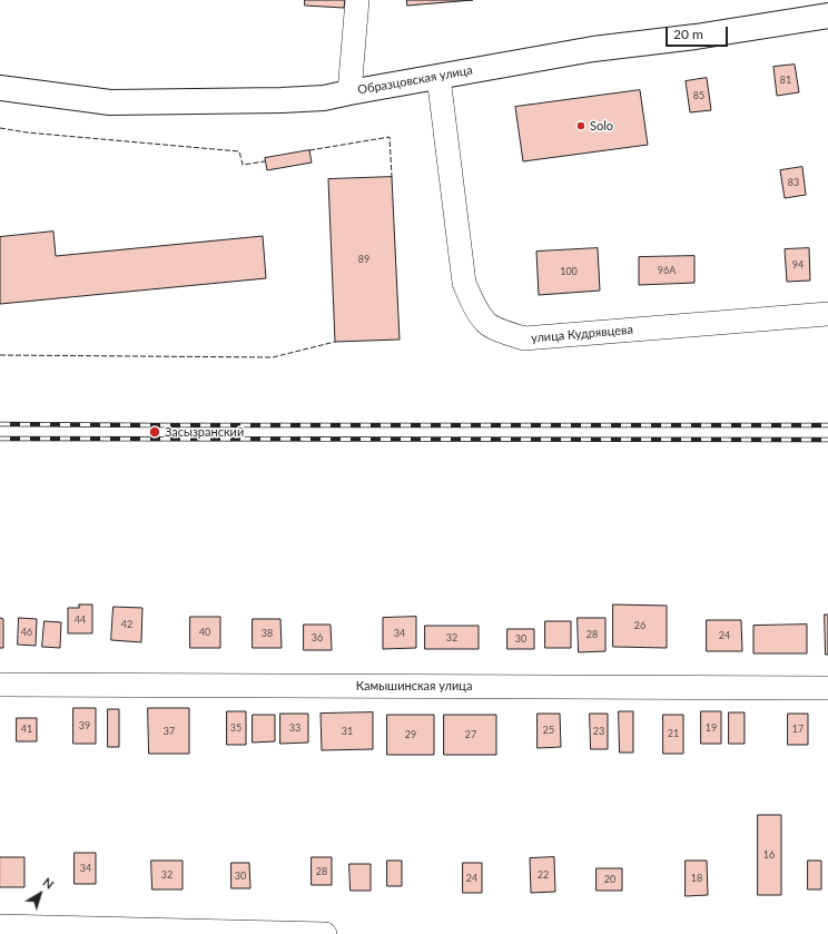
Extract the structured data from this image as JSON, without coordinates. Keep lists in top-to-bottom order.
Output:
{
  "streets": {
    "main road": ["Образцовская улица"],
    "street": ["улица Кудрявцева", "Камышинская улица"]
  },
  "crossings": [
    ["Образцовская улица", "улица Кудрявцева"]
  ],
  "places": ["Solo", "Засызранский"],
  "house_numbers": [
    "81",
    "85",
    "83",
    "89",
    "94",
    "96А",
    "100",
    "44",
    "42",
    "26",
    "46",
    "40",
    "38",
    "34",
    "28",
    "24",
    "36",
    "32",
    "30",
    "39",
    "35",
    "33",
    "19",
    "41",
    "17",
    "25",
    "37",
    "31",
    "23",
    "21",
    "29",
    "27",
    "16",
    "34",
    "28",
    "32",
    "22",
    "30",
    "24",
    "18",
    "20"
  ],
  "scale_bar": "20 m",
  "north": "top right"
}
